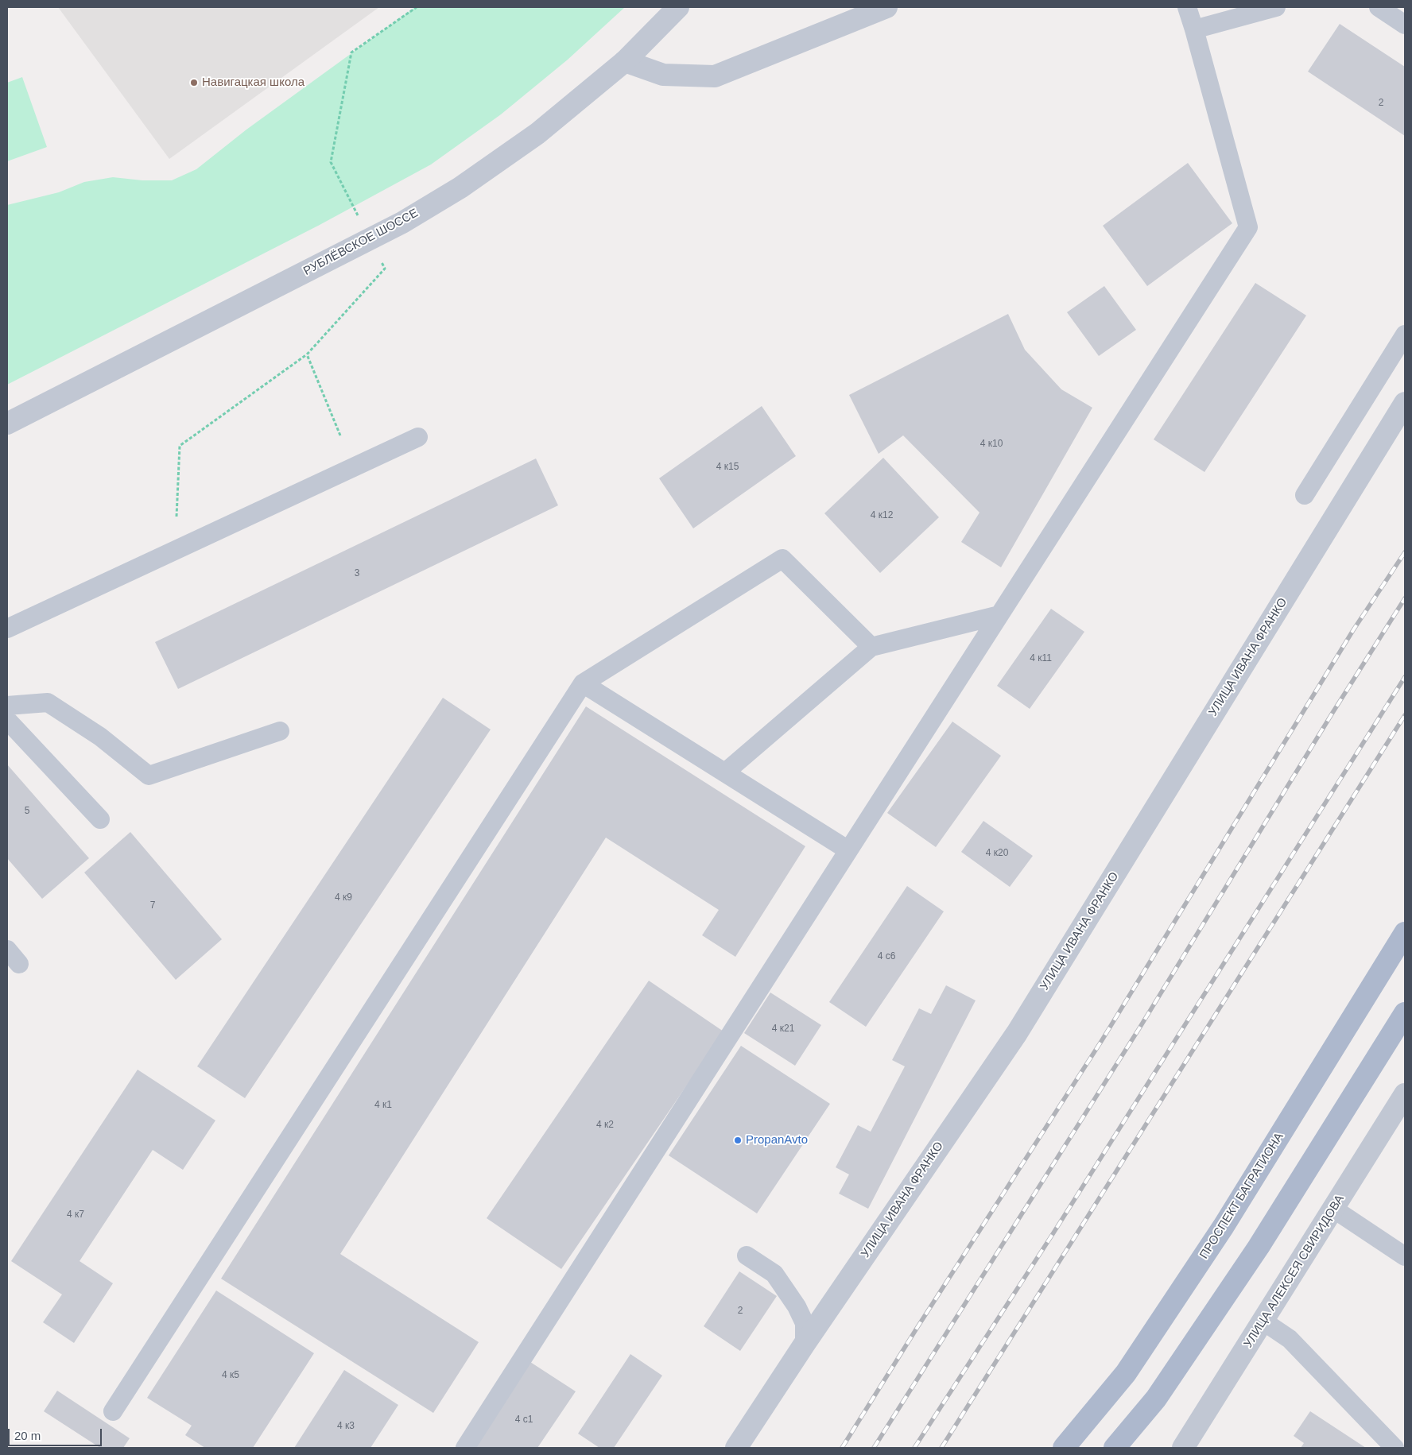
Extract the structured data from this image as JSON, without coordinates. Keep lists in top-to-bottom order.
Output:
{
  "streets": {
    "main road": ["ПРОСПЕКТ БАГРАТИОНА"],
    "street": ["РУБЛЁВСКОЕ ШОССЕ", "УЛИЦА ИВАНА ФРАНКО", "УЛИЦА АЛЕКСЕЯ СВИРИДОВА"]
  },
  "places": ["Навигацкая школа", "PropanAvto"],
  "house_numbers": [
    "2",
    "4 к10",
    "4 к15",
    "4 к12",
    "3",
    "4 к11",
    "5",
    "4 к20",
    "4 к9",
    "7",
    "4 с6",
    "4 к21",
    "4 к1",
    "4 к2",
    "4 к7",
    "2",
    "4 к5",
    "4 с1",
    "4 к3"
  ],
  "scale_bar": "20 m"
}
